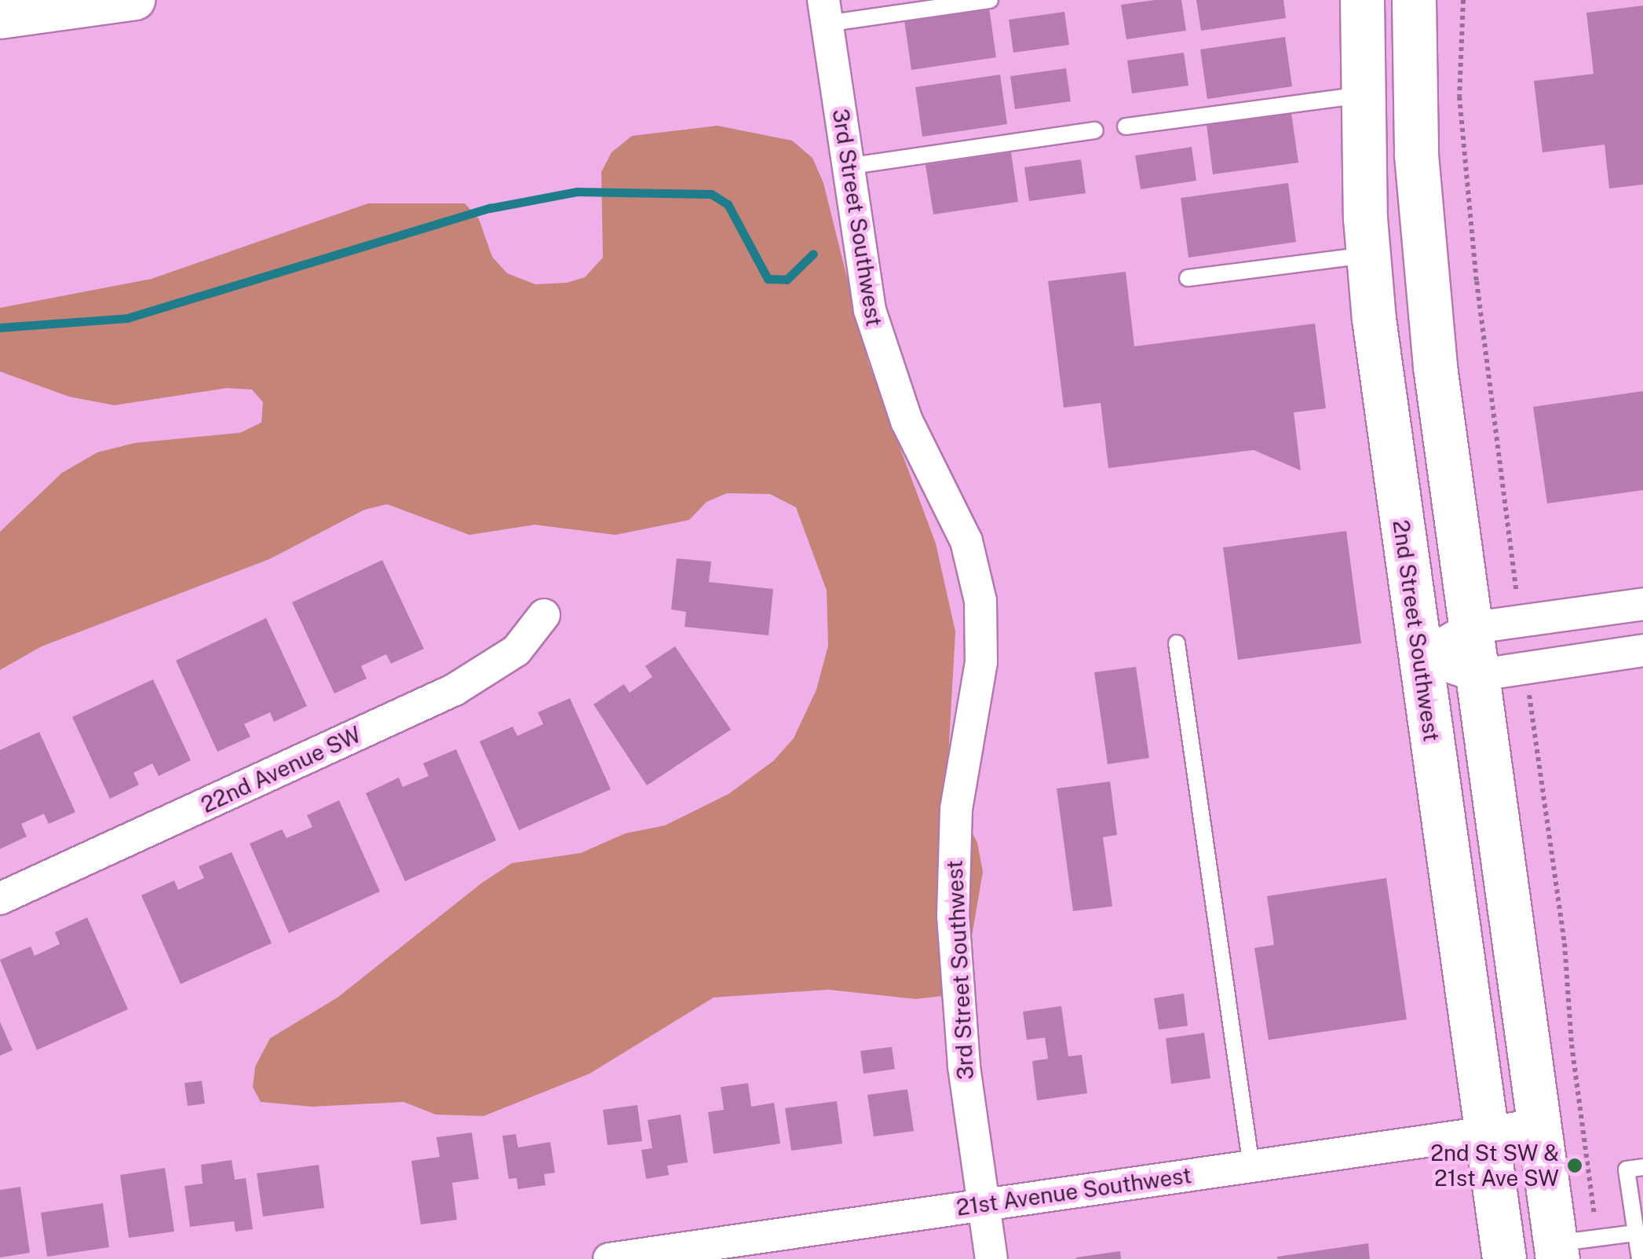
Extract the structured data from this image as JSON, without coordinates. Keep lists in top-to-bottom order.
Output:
{
  "streets": {
    "main road": ["2nd Street Southwest"],
    "street": ["3rd Street Southwest", "22nd Avenue SW", "21st Avenue Southwest"]
  },
  "crossings": [
    ["3rd Street Southwest", "21st Avenue Southwest"],
    ["2nd Street Southwest", "21st Avenue Southwest"]
  ],
  "places": ["2nd St SW & 21st Ave SW"]
}
